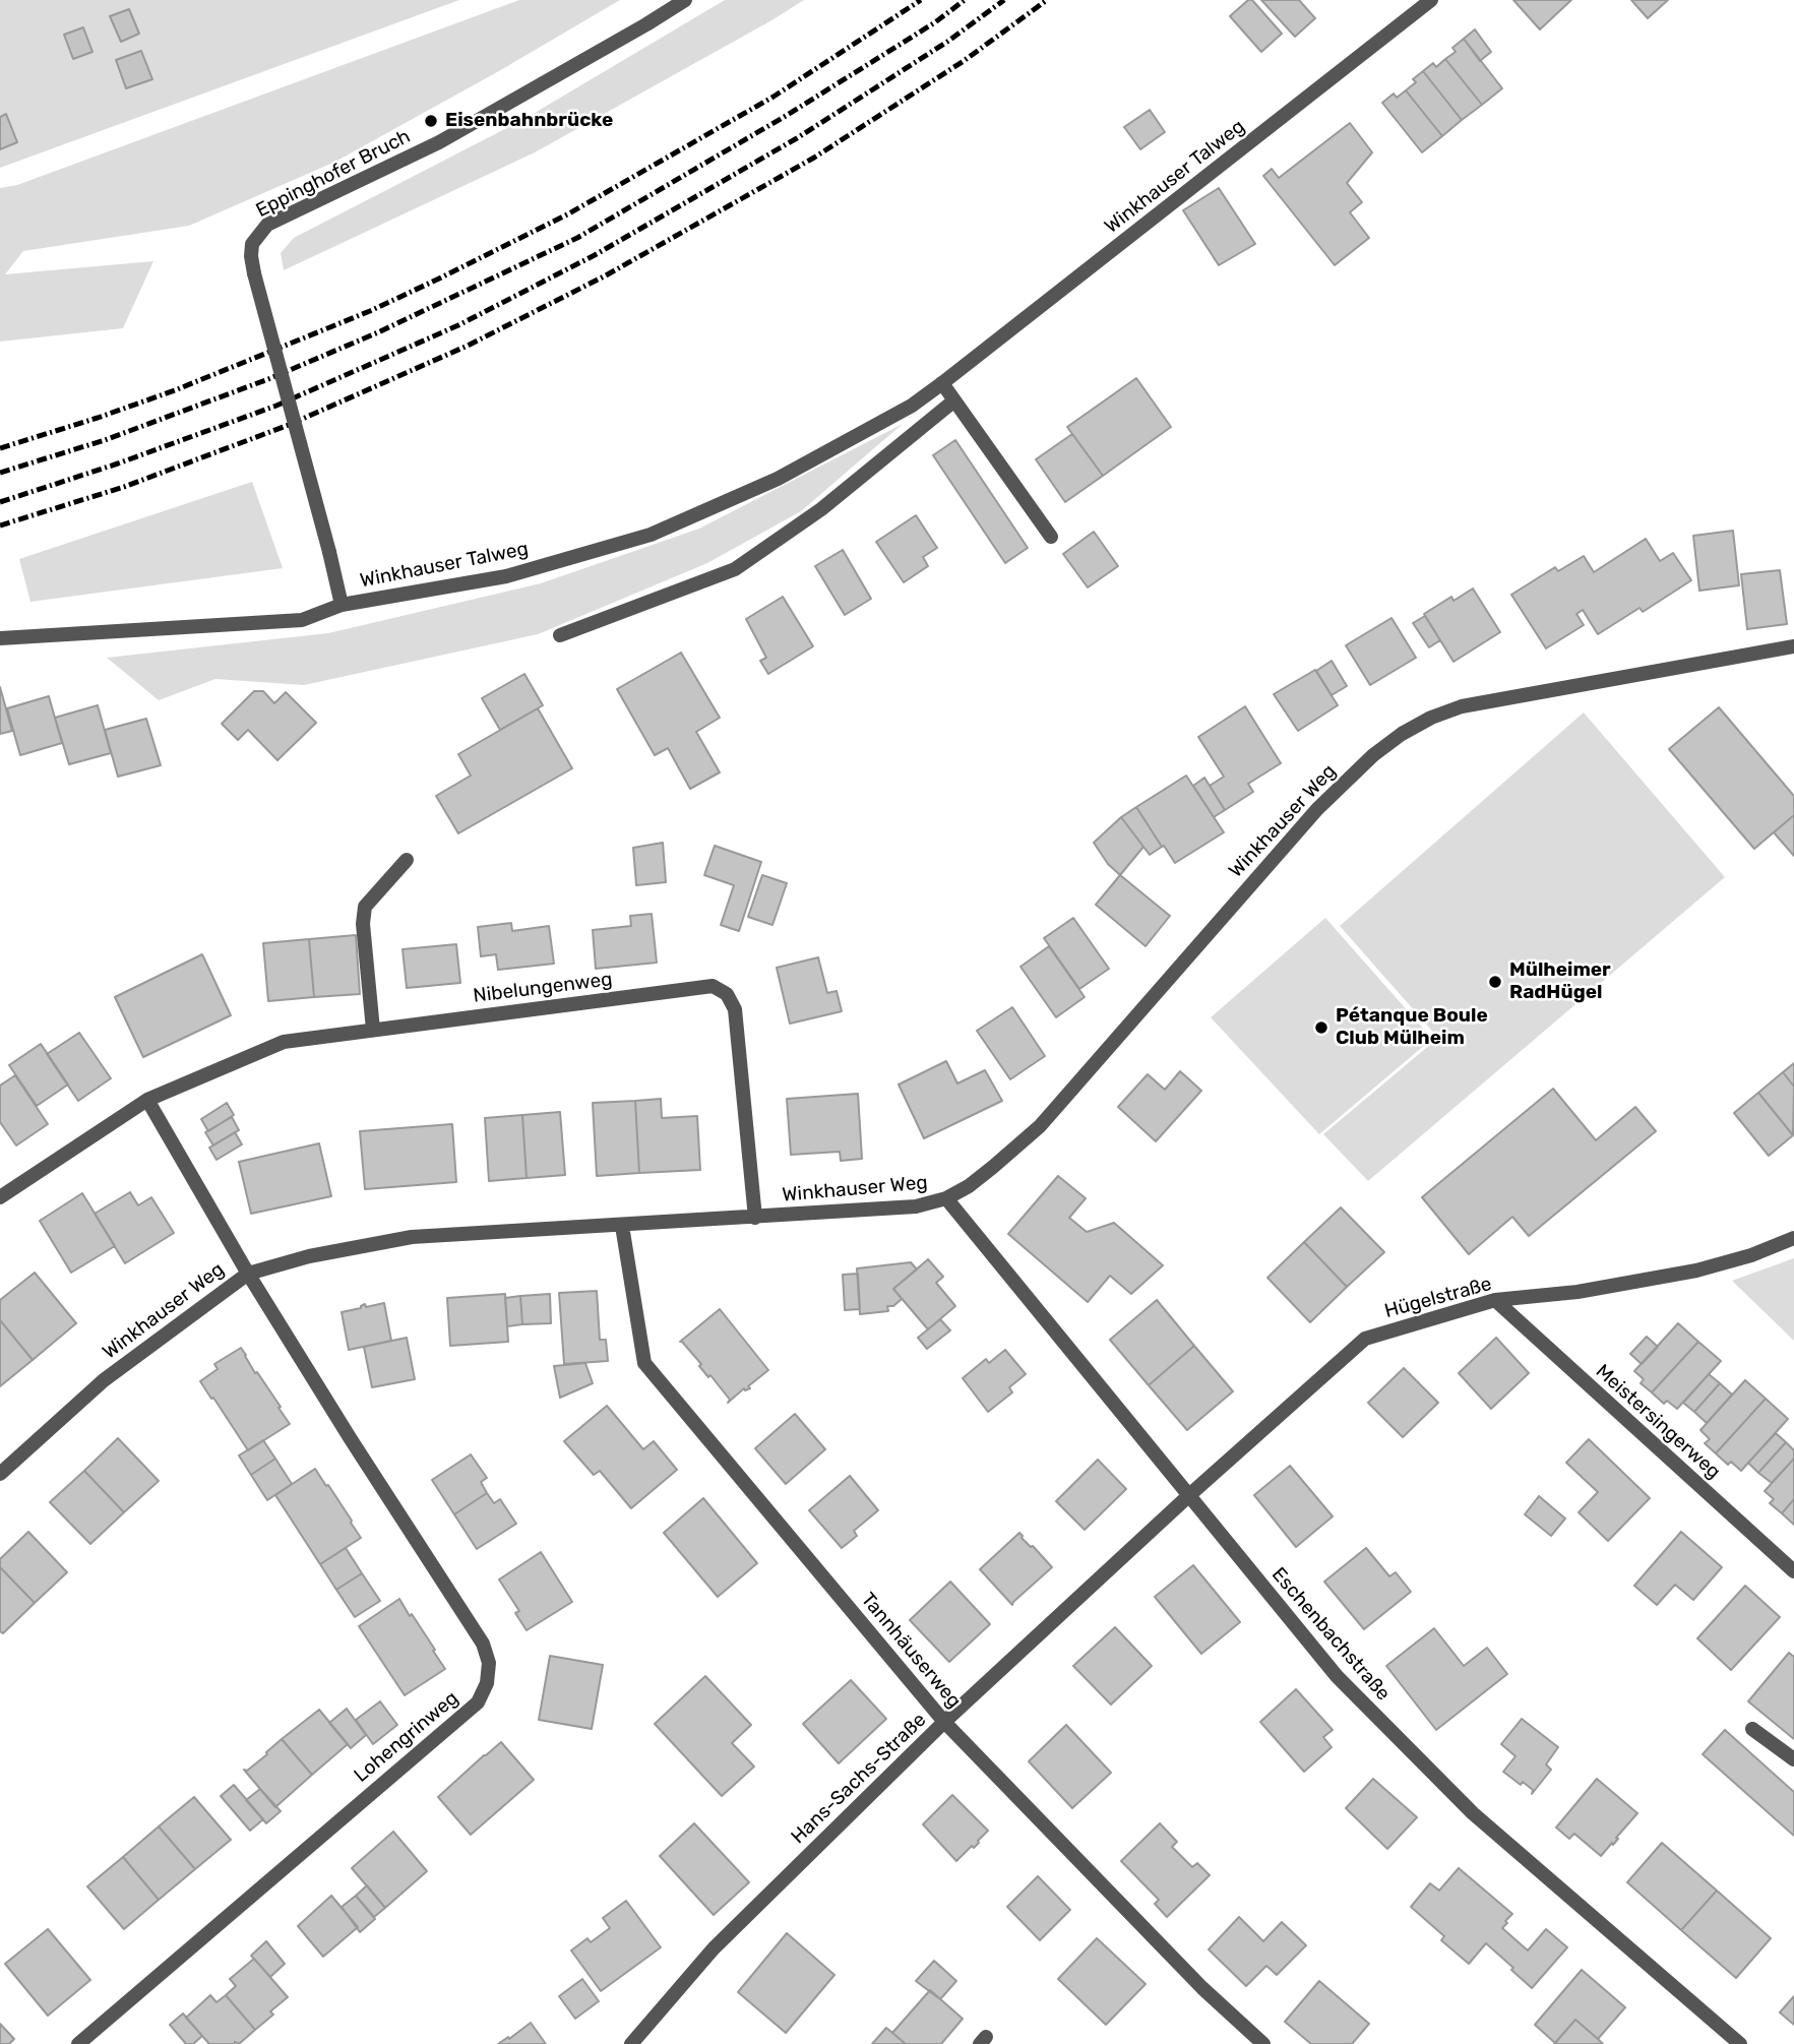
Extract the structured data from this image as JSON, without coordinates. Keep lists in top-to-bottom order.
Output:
{
  "streets": {
    "street": [
      "Eppinghofer Bruch",
      "Winkhauser Talweg",
      "Winkhauser Weg",
      "Nibelungenweg",
      "Hügelstraße",
      "Meistersingerweg",
      "Eschenbachstraße",
      "Tannhäuserweg",
      "Lohengrinweg",
      "Hans-Sachs-Straße"
    ]
  },
  "crossings": [
    ["Eppinghofer Bruch", "Winkhauser Talweg"],
    ["Winkhauser Weg", "Nibelungenweg"],
    ["Winkhauser Weg", "Eschenbachstraße"],
    ["Winkhauser Weg", "Tannhäuserweg"],
    ["Winkhauser Weg", "Lohengrinweg"],
    ["Hügelstraße", "Meistersingerweg"],
    ["Hügelstraße", "Eschenbachstraße"],
    ["Hügelstraße", "Hans-Sachs-Straße"],
    ["Eschenbachstraße", "Hans-Sachs-Straße"],
    ["Tannhäuserweg", "Hans-Sachs-Straße"]
  ],
  "places": ["Eisenbahnbrücke", "Mülheimer RadHügel", "Pétanque Boule Club Mülheim"]
}
